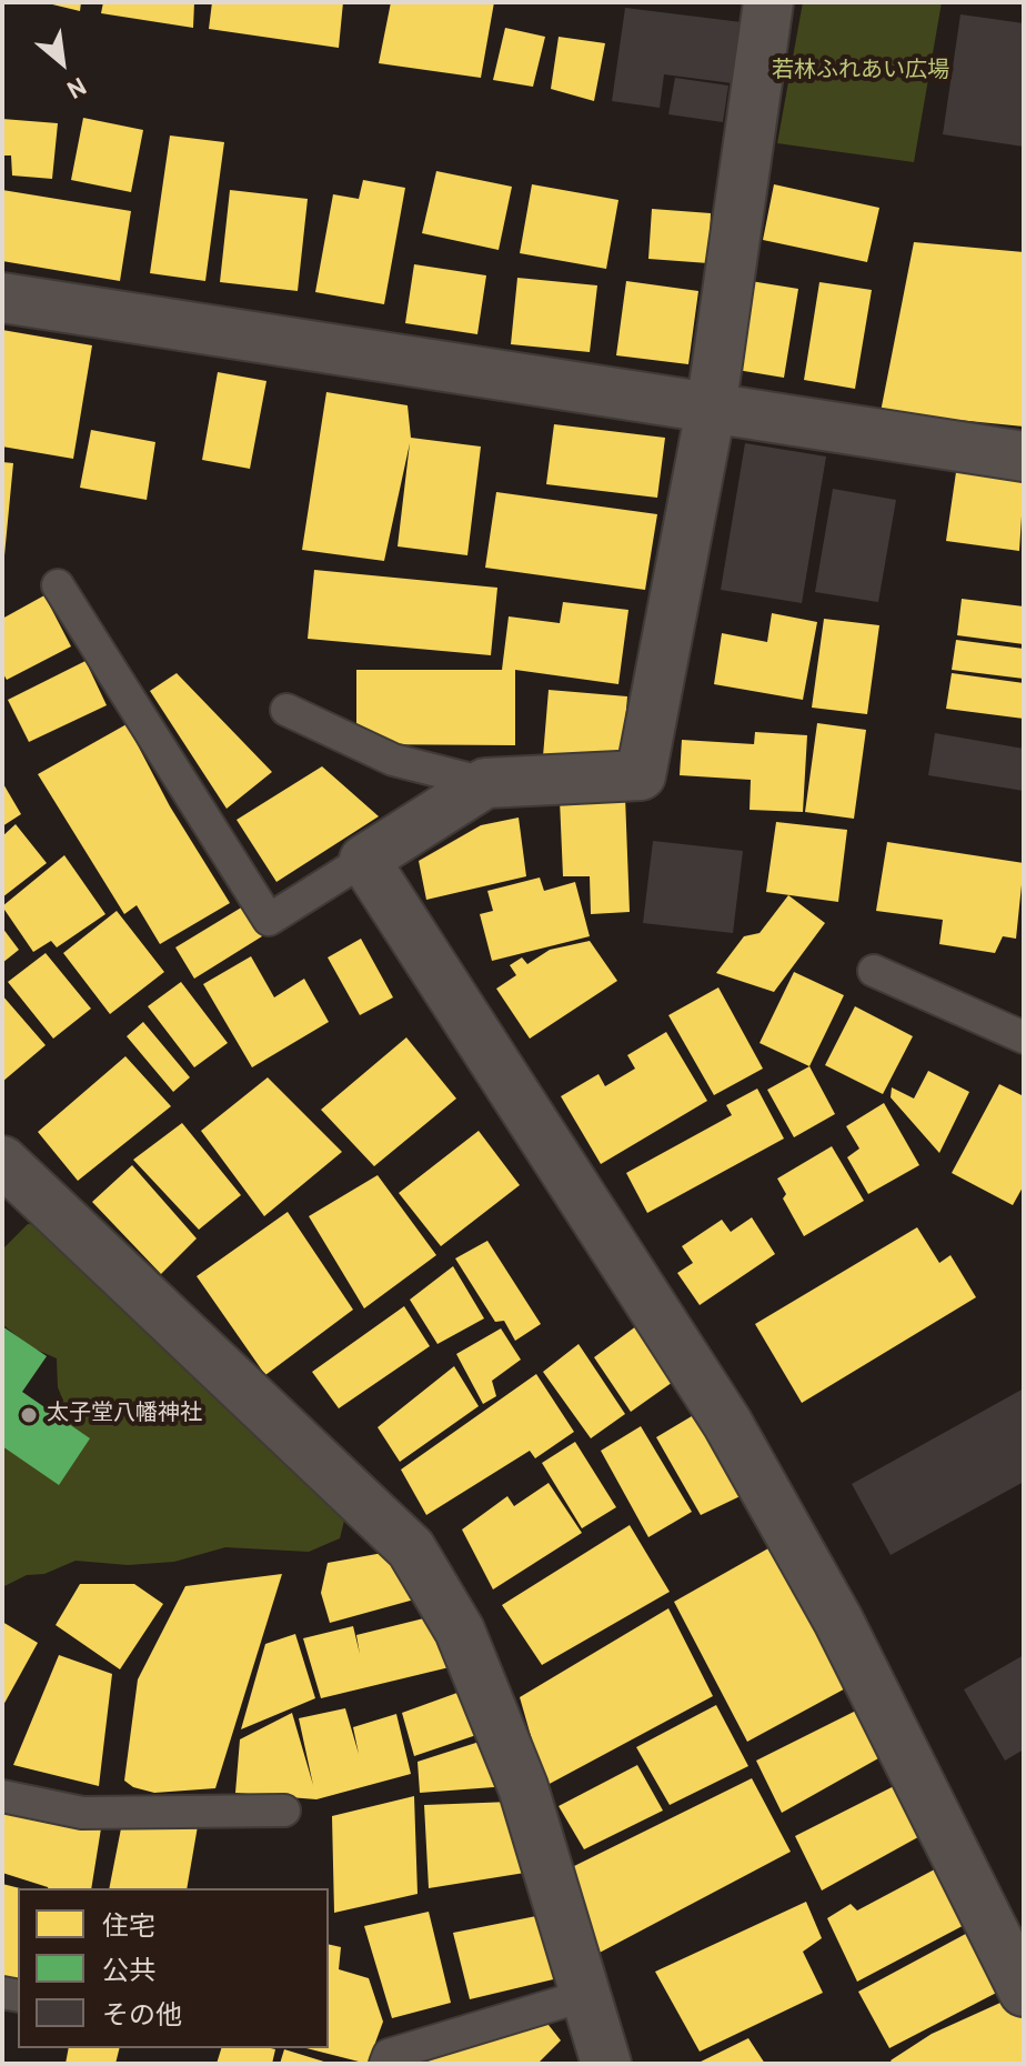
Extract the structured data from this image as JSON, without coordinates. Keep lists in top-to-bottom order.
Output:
{
  "parks": ["若林ふれあい広場"],
  "places": ["太子堂八幡神社"],
  "legend": ["住宅", "公共", "その他"],
  "north": "bottom right"
}
